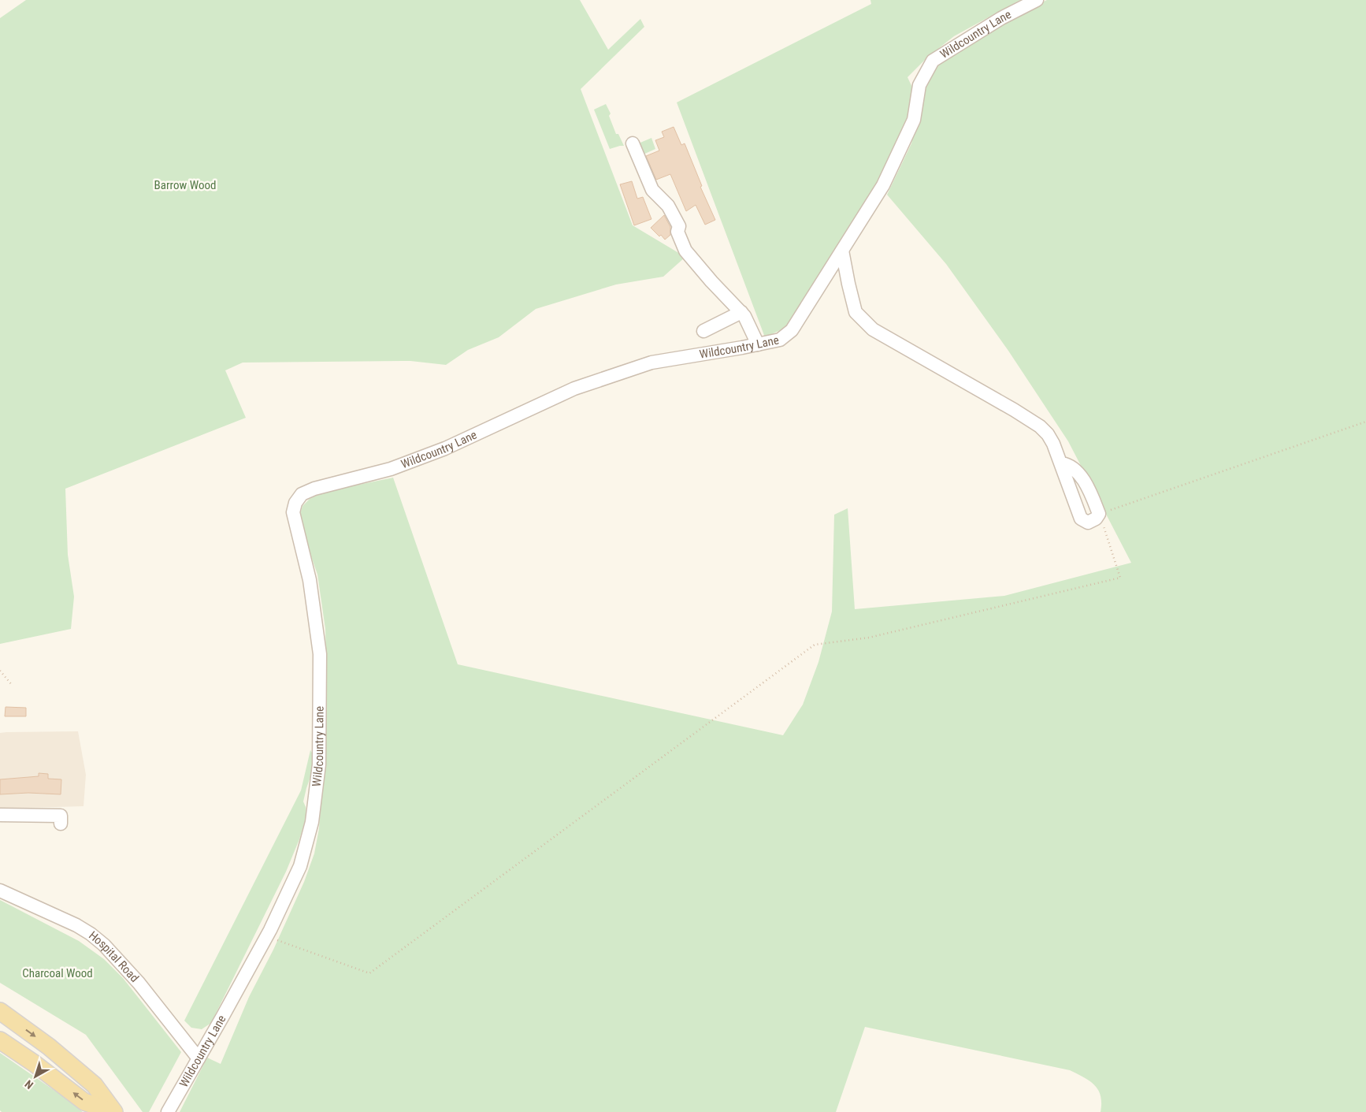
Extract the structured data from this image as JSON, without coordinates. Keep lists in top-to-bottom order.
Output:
{
  "streets": {
    "street": ["Wildcountry Lane", "Hospital Road"]
  },
  "crossings": [
    ["Wildcountry Lane", "Hospital Road"]
  ],
  "parks": ["Barrow Wood", "Charcoal Wood"],
  "north": "bottom left"
}
